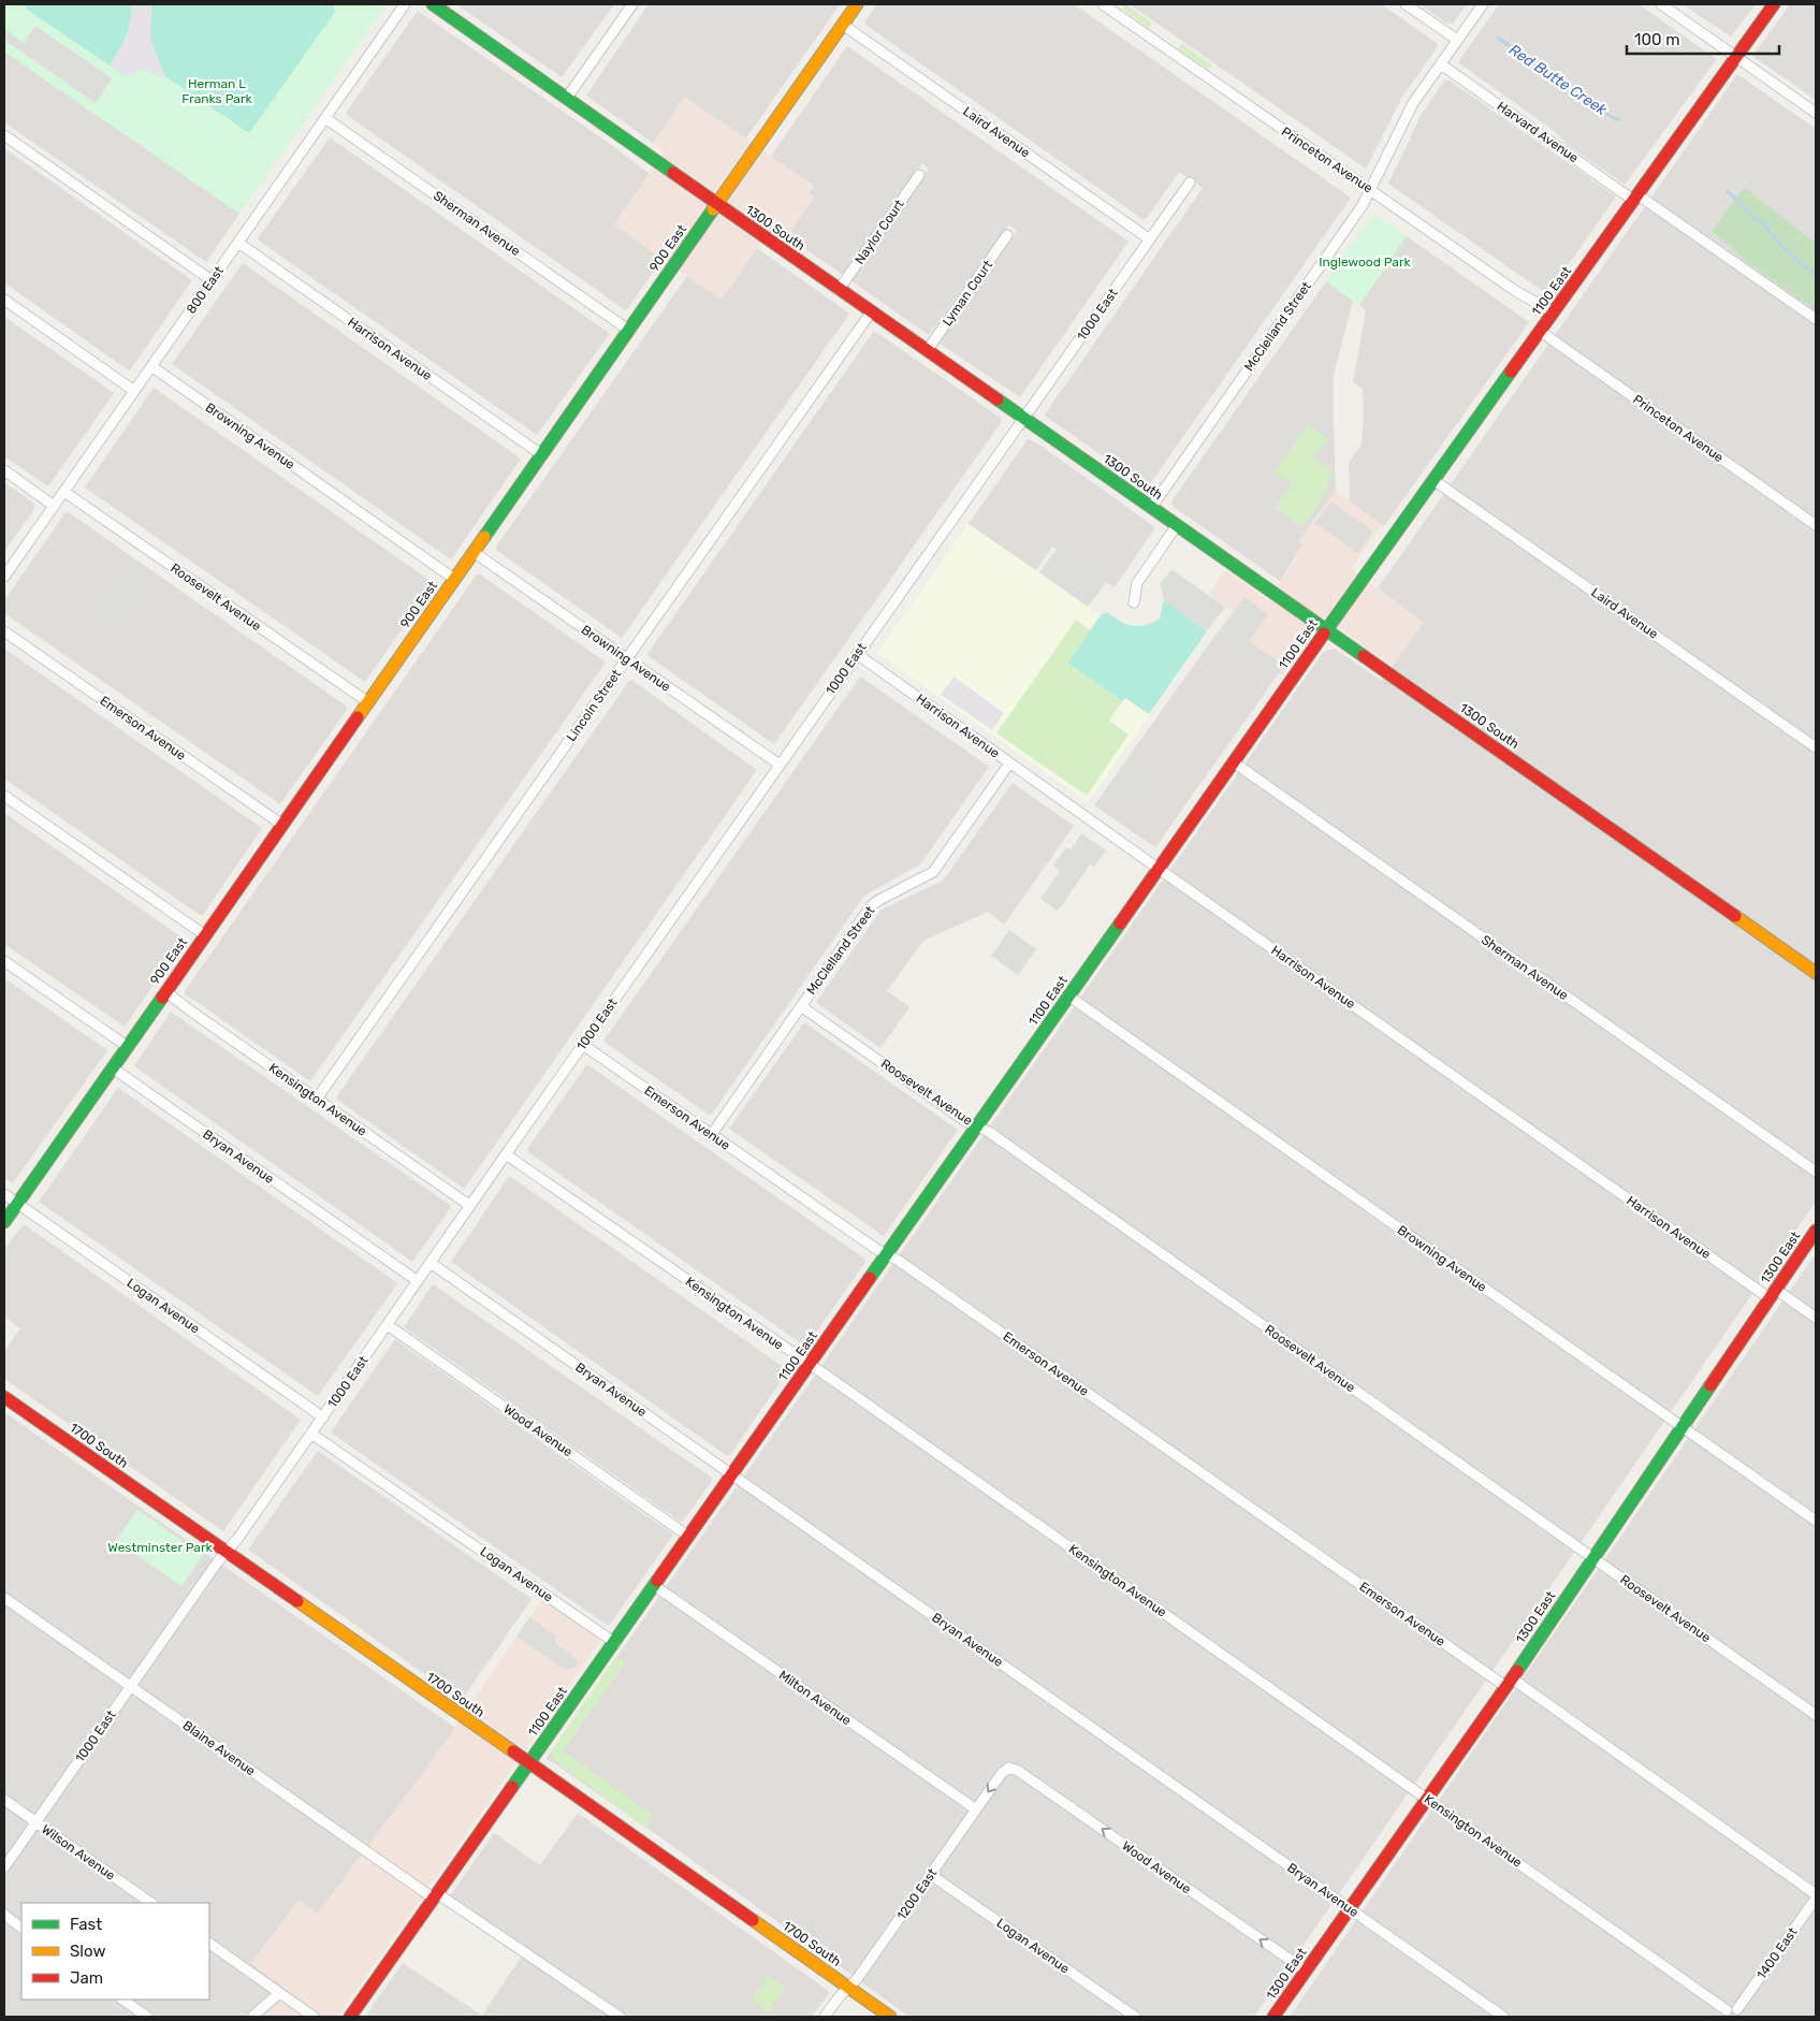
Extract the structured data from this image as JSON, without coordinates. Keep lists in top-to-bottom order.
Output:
{
  "streets": {
    "street": [
      "Laird Avenue",
      "Harvard Avenue",
      "Princeton Avenue",
      "Sherman Avenue",
      "1300 South",
      "Naylor Court",
      "900 East",
      "800 East",
      "1100 East",
      "Lyman Court",
      "1000 East",
      "McClelland Street",
      "Harrison Avenue",
      "Browning Avenue",
      "Roosevelt Avenue",
      "Lincoln Street",
      "Emerson Avenue",
      "Kensington Avenue",
      "Bryan Avenue",
      "1300 East",
      "Logan Avenue",
      "Wood Avenue",
      "1700 South",
      "Milton Avenue",
      "Blaine Avenue",
      "Wilson Avenue",
      "1200 East",
      "1400 East"
    ]
  },
  "crossings": [
    ["Laird Avenue", "900 East"],
    ["Laird Avenue", "1100 East"],
    ["Laird Avenue", "1000 East"],
    ["Harvard Avenue", "1100 East"],
    ["Harvard Avenue", "McClelland Street"],
    ["Princeton Avenue", "1100 East"],
    ["Princeton Avenue", "McClelland Street"],
    ["Sherman Avenue", "900 East"],
    ["Sherman Avenue", "800 East"],
    ["Sherman Avenue", "1100 East"],
    ["1300 South", "Naylor Court"],
    ["1300 South", "900 East"],
    ["1300 South", "1100 East"],
    ["1300 South", "Lyman Court"],
    ["1300 South", "1000 East"],
    ["1300 South", "McClelland Street"],
    ["1300 South", "Lincoln Street"],
    ["900 East", "Harrison Avenue"],
    ["900 East", "Browning Avenue"],
    ["900 East", "Roosevelt Avenue"],
    ["900 East", "Emerson Avenue"],
    ["900 East", "Kensington Avenue"],
    ["900 East", "Bryan Avenue"],
    ["900 East", "Logan Avenue"],
    ["800 East", "Harrison Avenue"],
    ["800 East", "Browning Avenue"],
    ["800 East", "Roosevelt Avenue"],
    ["1100 East", "Harrison Avenue"],
    ["1100 East", "Browning Avenue"],
    ["1100 East", "Roosevelt Avenue"],
    ["1100 East", "Emerson Avenue"],
    ["1100 East", "Kensington Avenue"],
    ["1100 East", "Bryan Avenue"],
    ["1100 East", "Logan Avenue"],
    ["1100 East", "Wood Avenue"],
    ["1100 East", "1700 South"],
    ["1100 East", "Milton Avenue"],
    ["1100 East", "Blaine Avenue"],
    ["1000 East", "Harrison Avenue"],
    ["1000 East", "Browning Avenue"],
    ["1000 East", "Emerson Avenue"],
    ["1000 East", "Kensington Avenue"],
    ["1000 East", "Bryan Avenue"],
    ["1000 East", "Logan Avenue"],
    ["1000 East", "Wood Avenue"],
    ["1000 East", "1700 South"],
    ["1000 East", "Blaine Avenue"],
    ["1000 East", "Wilson Avenue"],
    ["McClelland Street", "Harrison Avenue"],
    ["McClelland Street", "Roosevelt Avenue"],
    ["McClelland Street", "Emerson Avenue"],
    ["Harrison Avenue", "1300 East"],
    ["Browning Avenue", "Lincoln Street"],
    ["Browning Avenue", "1300 East"],
    ["Roosevelt Avenue", "1300 East"],
    ["Lincoln Street", "Kensington Avenue"],
    ["Emerson Avenue", "1300 East"],
    ["Emerson Avenue", "1400 East"],
    ["Kensington Avenue", "1300 East"],
    ["Bryan Avenue", "1300 East"],
    ["1300 East", "Wood Avenue"],
    ["Logan Avenue", "1200 East"],
    ["Wood Avenue", "1200 East"],
    ["1700 South", "1200 East"],
    ["Milton Avenue", "1200 East"]
  ],
  "one_way": ["Wood Avenue"],
  "water": ["Red Butte Creek"],
  "parks": ["Herman L Franks Park", "Inglewood Park", "Westminster Park"],
  "legend": ["Fast", "Slow", "Jam"],
  "scale_bar": "100 m"
}
